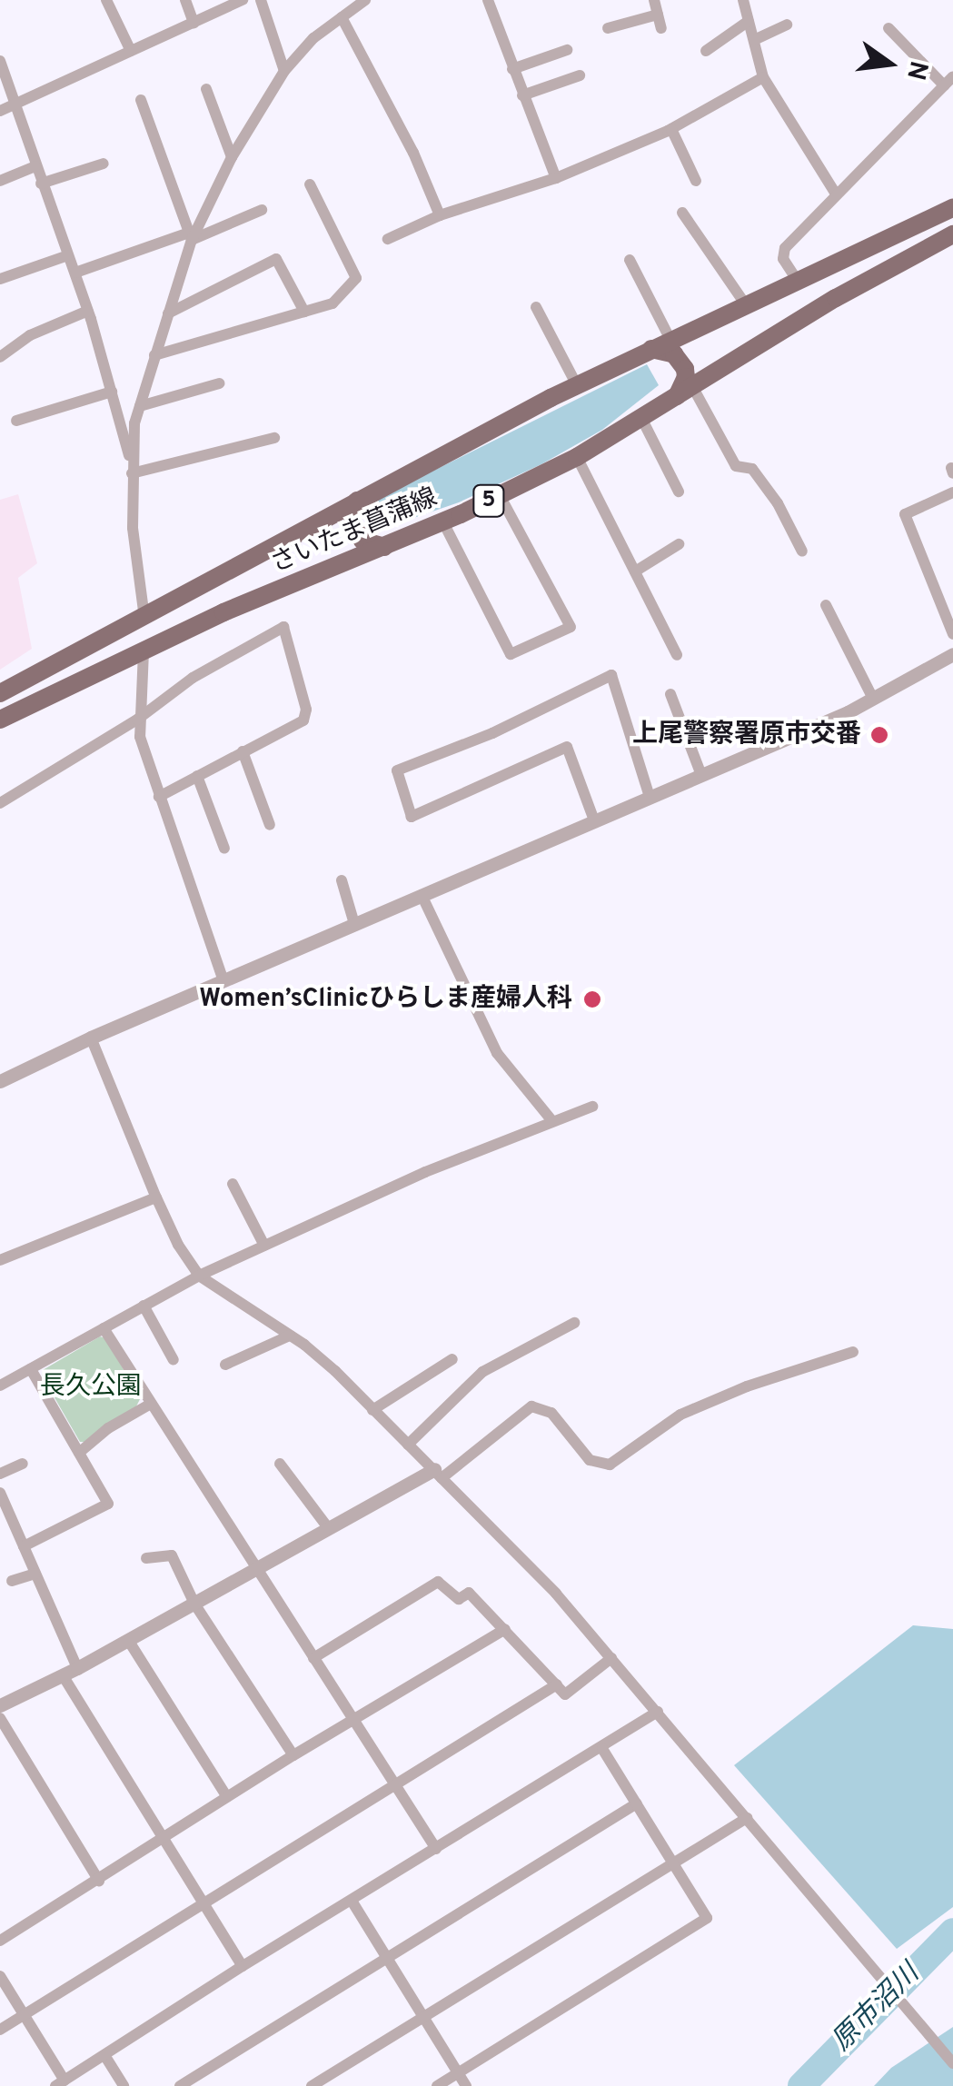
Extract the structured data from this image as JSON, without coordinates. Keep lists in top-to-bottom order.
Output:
{
  "streets": {
    "main road": ["5", "さいたま菖蒲線"]
  },
  "water": ["原市沼川"],
  "parks": ["長久公園"],
  "places": ["上尾警察署原市交番", "Women’sClinicひらしま産婦人科"],
  "north": "right"
}
